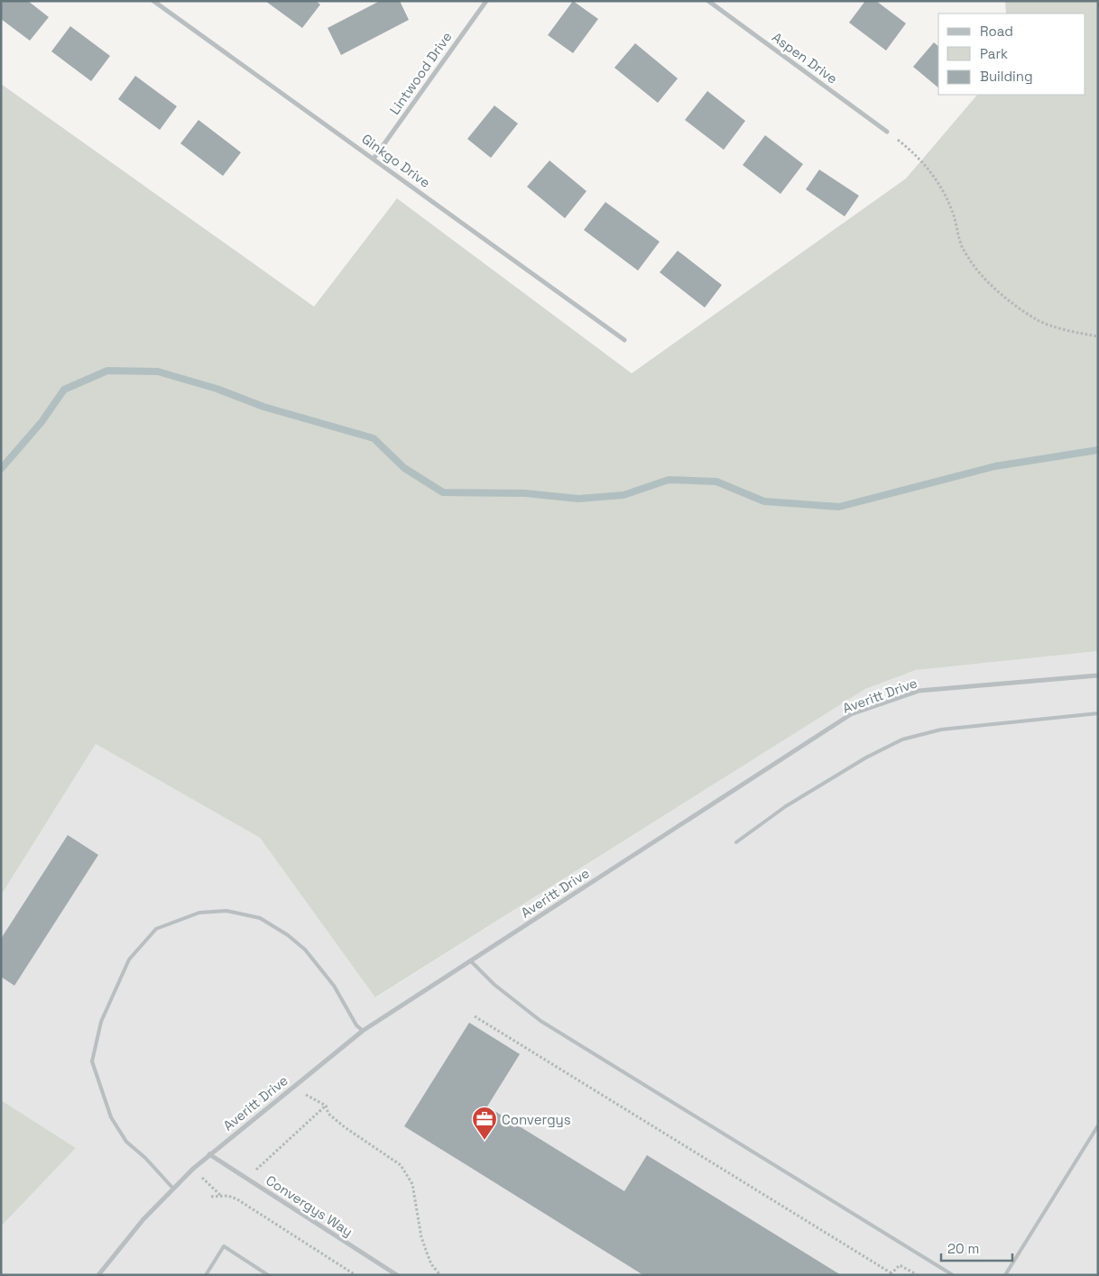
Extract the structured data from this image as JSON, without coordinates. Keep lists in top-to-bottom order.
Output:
{
  "streets": {
    "street": [
      "Aspen Drive",
      "Lintwood Drive",
      "Ginkgo Drive",
      "Averitt Drive",
      "Convergys Way"
    ]
  },
  "crossings": [
    ["Lintwood Drive", "Ginkgo Drive"],
    ["Averitt Drive", "Convergys Way"]
  ],
  "places": {
    "office": ["Convergys"]
  },
  "legend": ["Road", "Park", "Building"],
  "scale_bar": "20 m"
}
